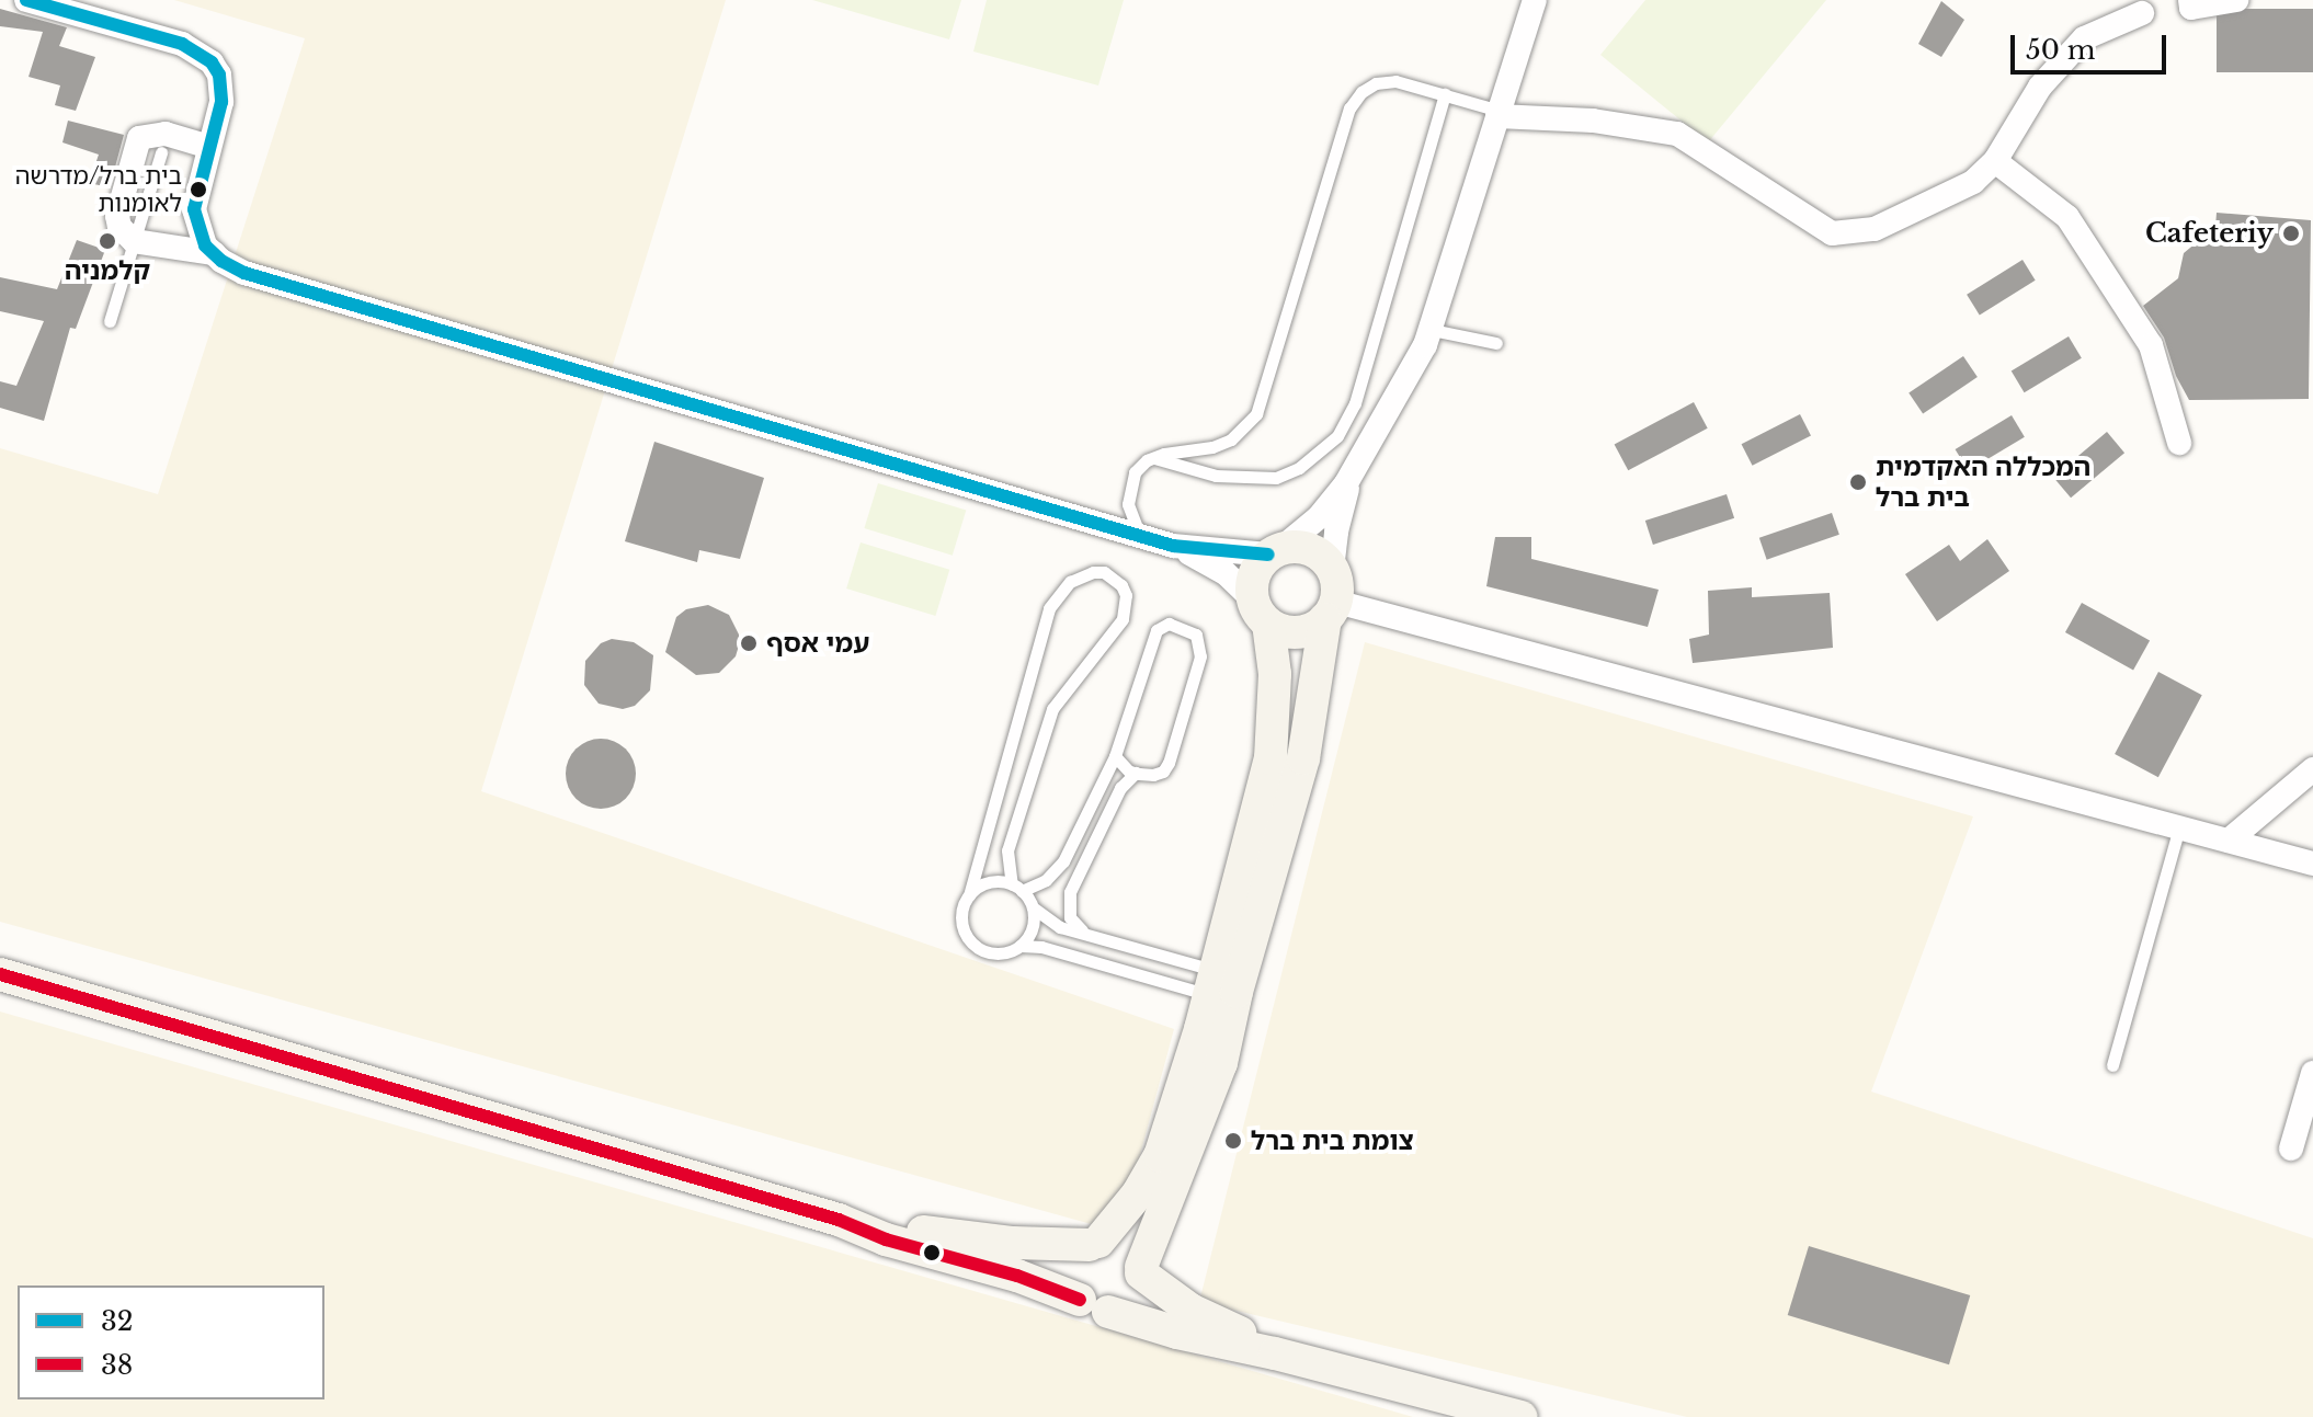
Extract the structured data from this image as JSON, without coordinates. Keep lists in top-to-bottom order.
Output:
{
  "places": [
    "בית ברל/מדרשה לאומנות",
    "Cafeteriy",
    "קלמניה",
    "המכללה האקדמית בית ברל",
    "עמי אסף",
    "צומת בית ברל"
  ],
  "lines": ["transit line 32", "transit line 38"],
  "legend": ["32", "38"],
  "scale_bar": "50 m"
}
